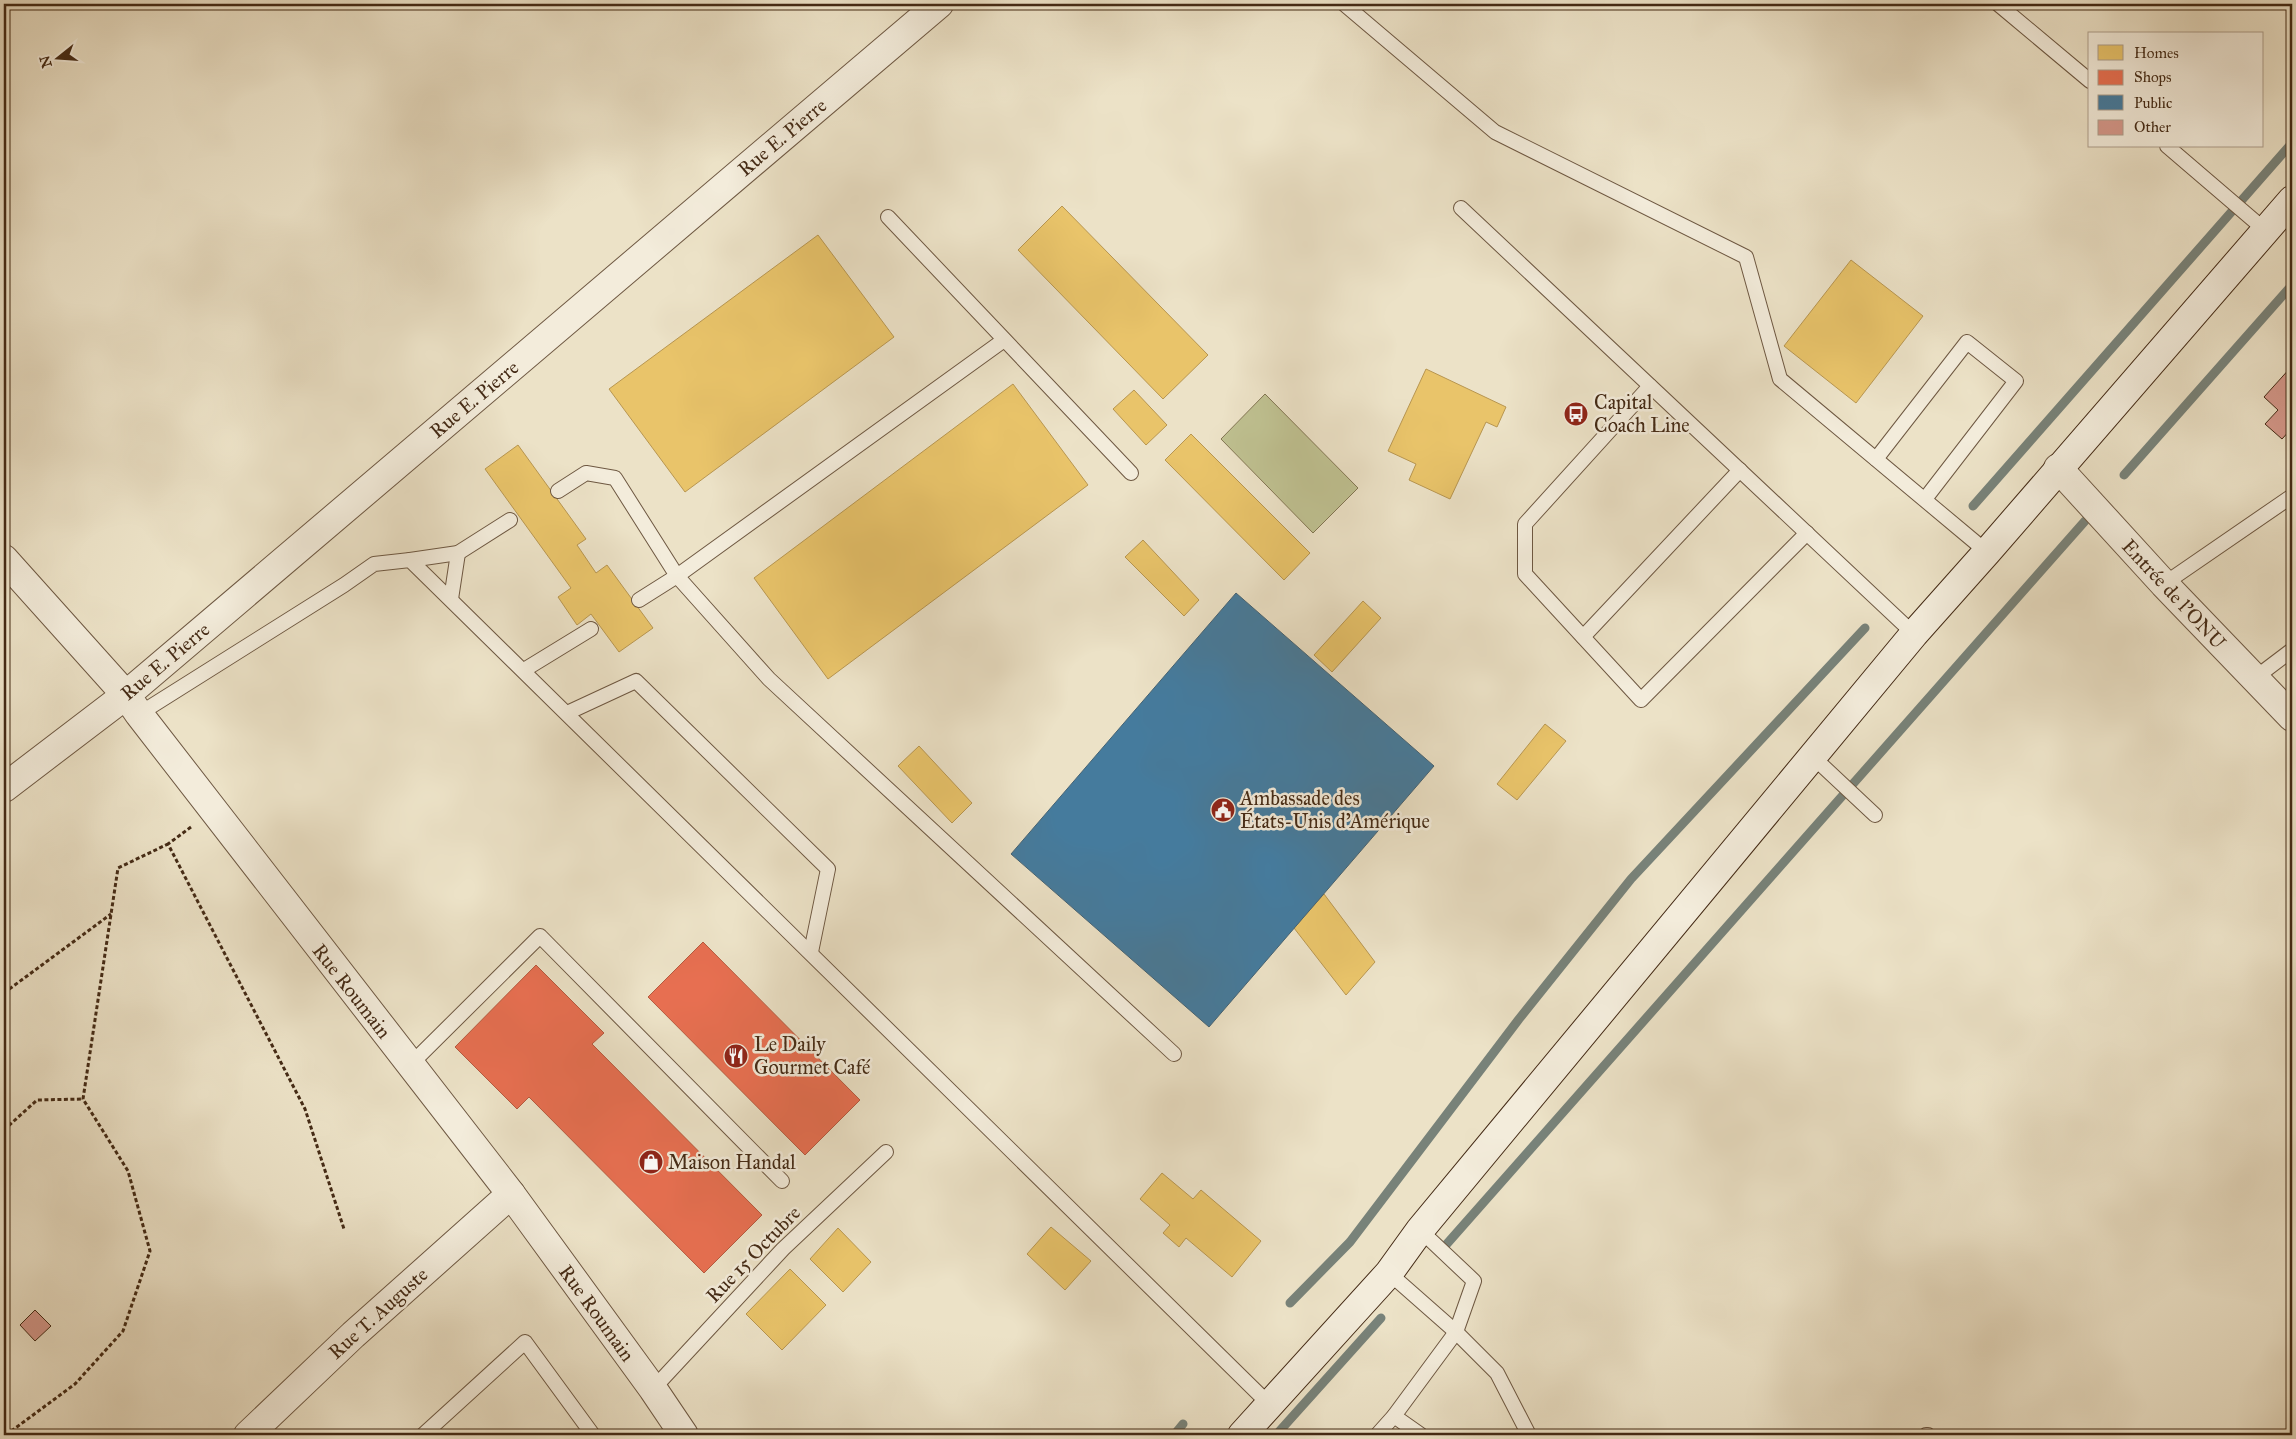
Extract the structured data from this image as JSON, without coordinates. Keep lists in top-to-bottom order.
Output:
{
  "streets": {
    "street": [
      "Rue E. Pierre",
      "Entrée de l'ONU",
      "Rue Roumain",
      "Rue T. Auguste"
    ],
    "lane": ["Rue 15 Octubre"]
  },
  "crossings": [
    ["Rue E. Pierre", "Rue Roumain"],
    ["Rue Roumain", "Rue 15 Octubre"],
    ["Rue Roumain", "Rue T. Auguste"]
  ],
  "places": {
    "bus stop": ["Capital Coach Line"],
    "public building": ["Ambassade des États-Unis d'Amérique"],
    "restaurant": ["Le Daily Gourmet Café"],
    "shop": ["Maison Handal"]
  },
  "legend": [
    "Homes",
    "Shops",
    "Public",
    "Other"
  ],
  "north": "left"
}
